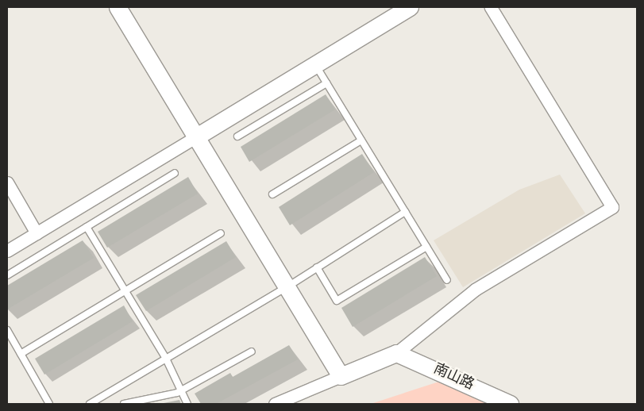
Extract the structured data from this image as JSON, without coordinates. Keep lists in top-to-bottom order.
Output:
{
  "streets": {
    "street": ["南山路"]
  }
}
